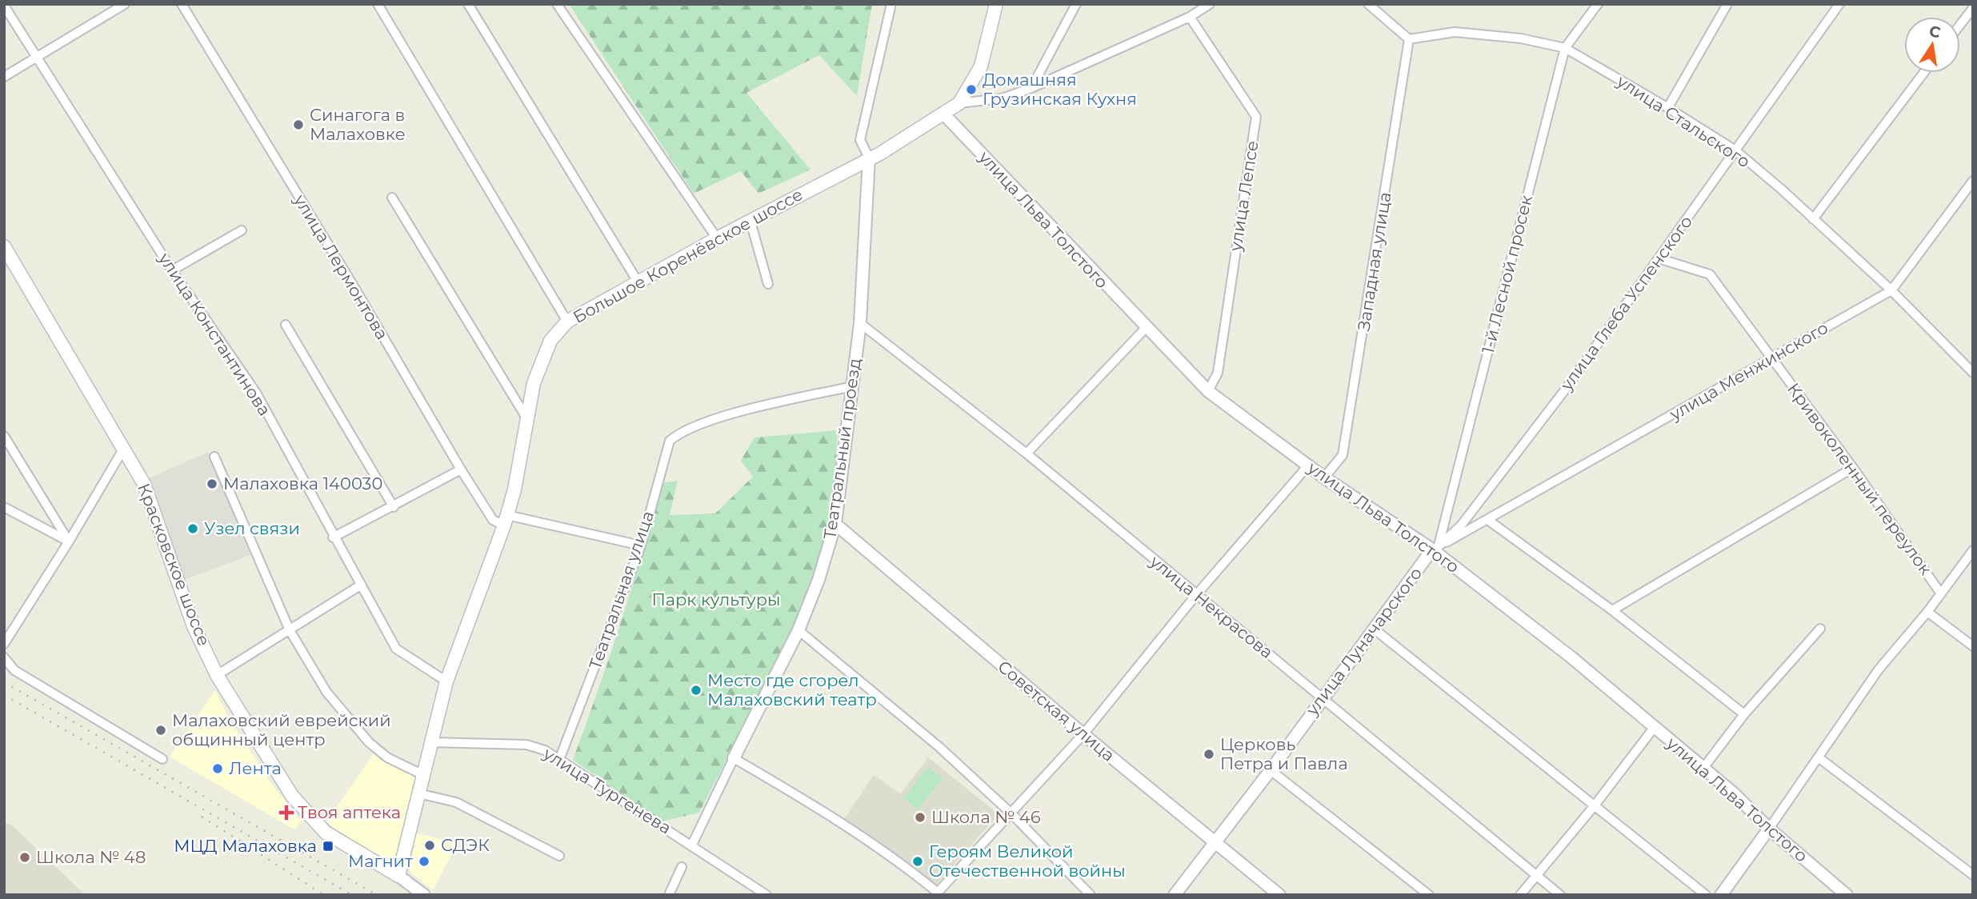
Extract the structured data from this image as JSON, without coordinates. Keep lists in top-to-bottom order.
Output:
{
  "streets": {
    "main road": ["Большое Коренёвское шоссе", "Красковское шоссе"],
    "street": [
      "улица Стальского",
      "улица Лепсе",
      "улица Льва Толстого",
      "Западная улица",
      "улица Лермонтова",
      "1-й Лесной просек",
      "улица Глеба Успенского",
      "улица Константинова",
      "улица Менжинского",
      "Театральный проезд",
      "Кривоколенный переулок",
      "Театральная улица",
      "улица Некрасова",
      "улица Луначарского",
      "Советская улица",
      "улица Тургенева"
    ]
  },
  "crossings": [
    ["улица Стальского", "Западная улица"],
    ["улица Стальского", "1-й Лесной просек"],
    ["улица Стальского", "улица Глеба Успенского"],
    ["улица Стальского", "улица Менжинского"],
    ["улица Лепсе", "улица Льва Толстого"],
    ["улица Льва Толстого", "Большое Коренёвское шоссе"],
    ["улица Льва Толстого", "Западная улица"],
    ["улица Льва Толстого", "1-й Лесной просек"],
    ["улица Льва Толстого", "улица Глеба Успенского"],
    ["улица Льва Толстого", "улица Луначарского"],
    ["Большое Коренёвское шоссе", "улица Лермонтова"],
    ["Большое Коренёвское шоссе", "улица Константинова"],
    ["Большое Коренёвское шоссе", "Театральный проезд"],
    ["Большое Коренёвское шоссе", "Красковское шоссе"],
    ["Большое Коренёвское шоссе", "улица Тургенева"],
    ["1-й Лесной просек", "улица Глеба Успенского"],
    ["1-й Лесной просек", "улица Луначарского"],
    ["улица Глеба Успенского", "Кривоколенный переулок"],
    ["улица Глеба Успенского", "улица Луначарского"],
    ["улица Менжинского", "Кривоколенный переулок"],
    ["Театральный проезд", "Театральная улица"],
    ["Театральный проезд", "улица Некрасова"],
    ["Театральный проезд", "Советская улица"],
    ["Театральный проезд", "улица Тургенева"],
    ["Театральная улица", "улица Тургенева"],
    ["улица Некрасова", "улица Луначарского"],
    ["улица Луначарского", "Советская улица"]
  ],
  "parks": ["Парк культуры"],
  "places": {
    "other": [
      "Домашняя Грузинская Кухня",
      "Синагога в Малаховке",
      "Малаховка 140030",
      "Узел связи",
      "Место где сгорел Малаховский театр",
      "Малаховский еврейский общинный центр",
      "Церковь Петра и Павла",
      "Лента",
      "Школа № 46",
      "СДЭК",
      "Школа № 48",
      "Магнит",
      "Героям Великой Отечественной войны"
    ],
    "health": ["Твоя аптека"],
    "transit": ["МЦД Малаховка"]
  },
  "north": "top"
}
